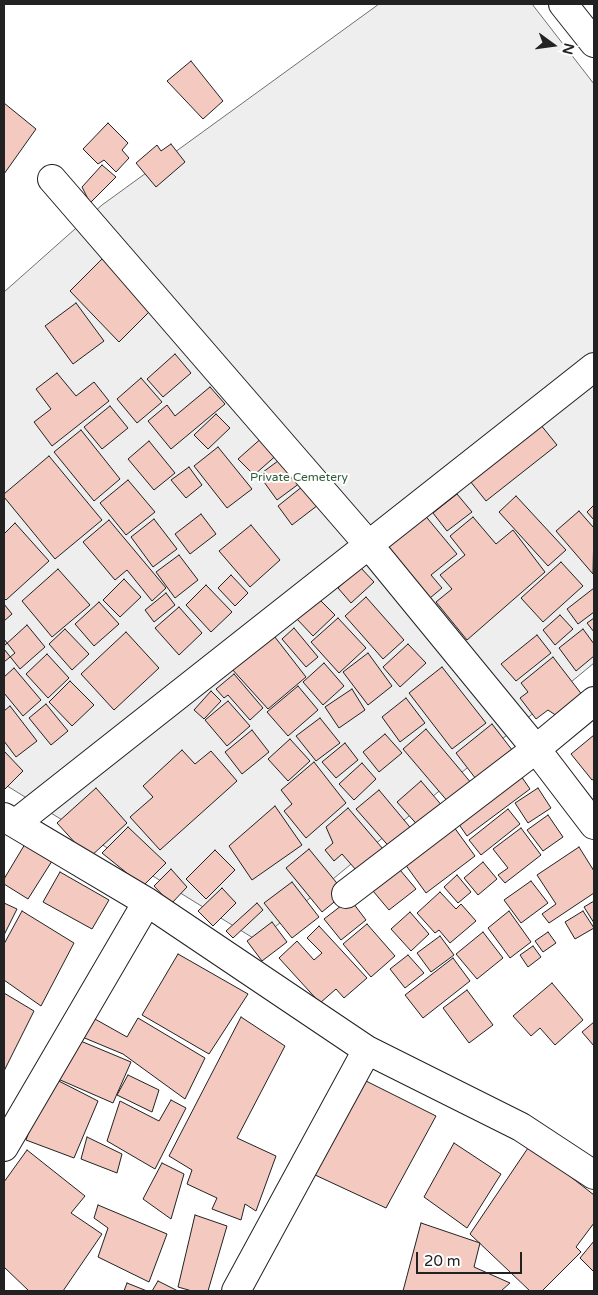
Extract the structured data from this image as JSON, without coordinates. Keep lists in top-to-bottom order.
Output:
{
  "parks": ["Private Cemetery"],
  "scale_bar": "20 m",
  "north": "right"
}
